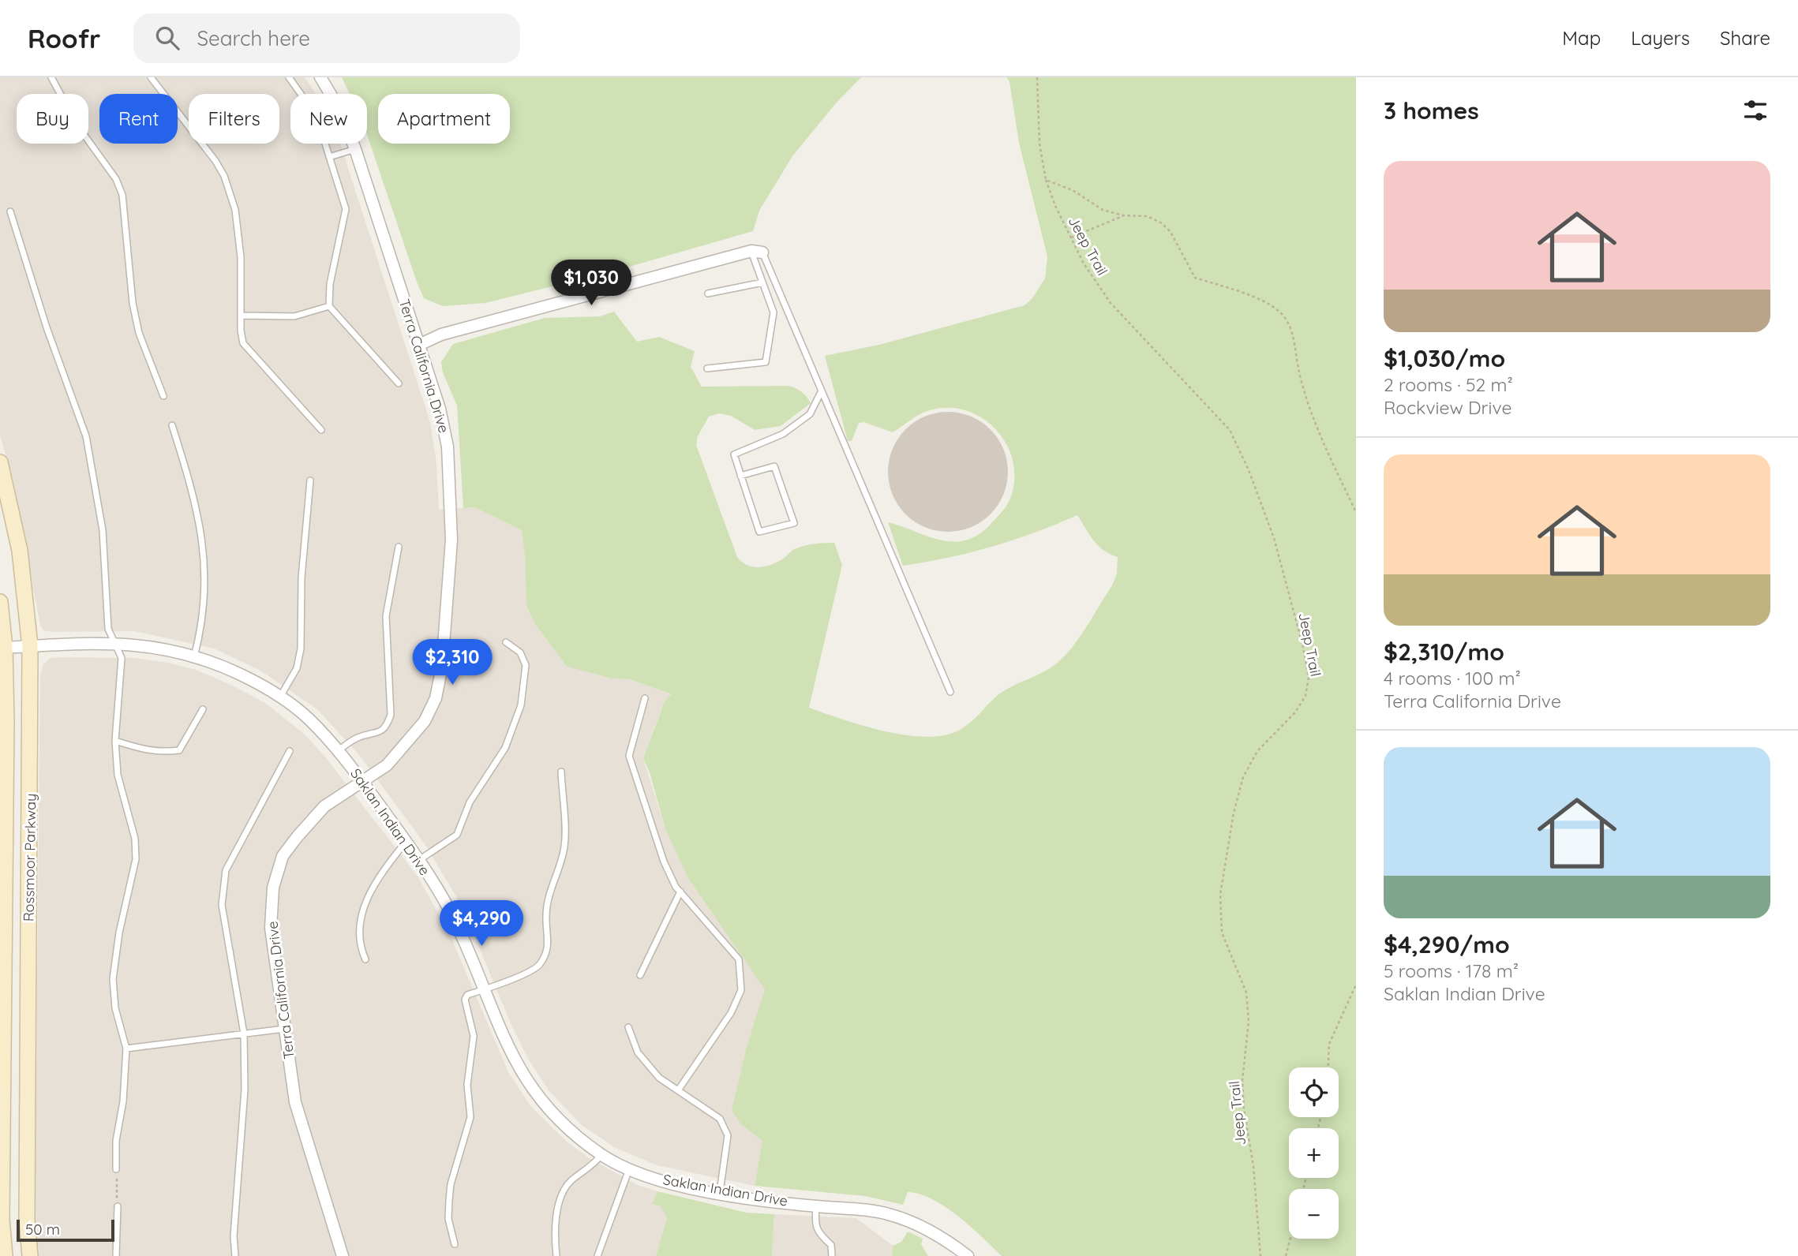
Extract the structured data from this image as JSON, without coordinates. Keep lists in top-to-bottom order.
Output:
{
  "streets": {
    "street": ["Terra California Drive", "Saklan Indian Drive", "Rossmoor Parkway"],
    "path": ["Jeep Trail"]
  },
  "crossings": [
    ["Terra California Drive", "Saklan Indian Drive"],
    ["Saklan Indian Drive", "Rossmoor Parkway"]
  ],
  "scale_bar": "50 m",
  "page": {
    "header": "Roofr",
    "search": "Search here",
    "nav": ["Map", "Layers", "Share"],
    "heading": "3 homes",
    "chip": [
      "Buy",
      "Rent",
      "Filters",
      "New",
      "Apartment"
    ],
    "list": [
      {
        "name": "$1,030/mo",
        "note": "2 rooms · 52 m² · Rockview Drive"
      },
      {
        "name": "$2,310/mo",
        "note": "4 rooms · 100 m² · Terra California Drive"
      },
      {
        "name": "$4,290/mo",
        "note": "5 rooms · 178 m² · Saklan Indian Drive"
      }
    ],
    "price": ["$1,030", "$2,310", "$4,290"],
    "map_buttons": ["+", "−"],
    "scale": "50 m"
  }
}
